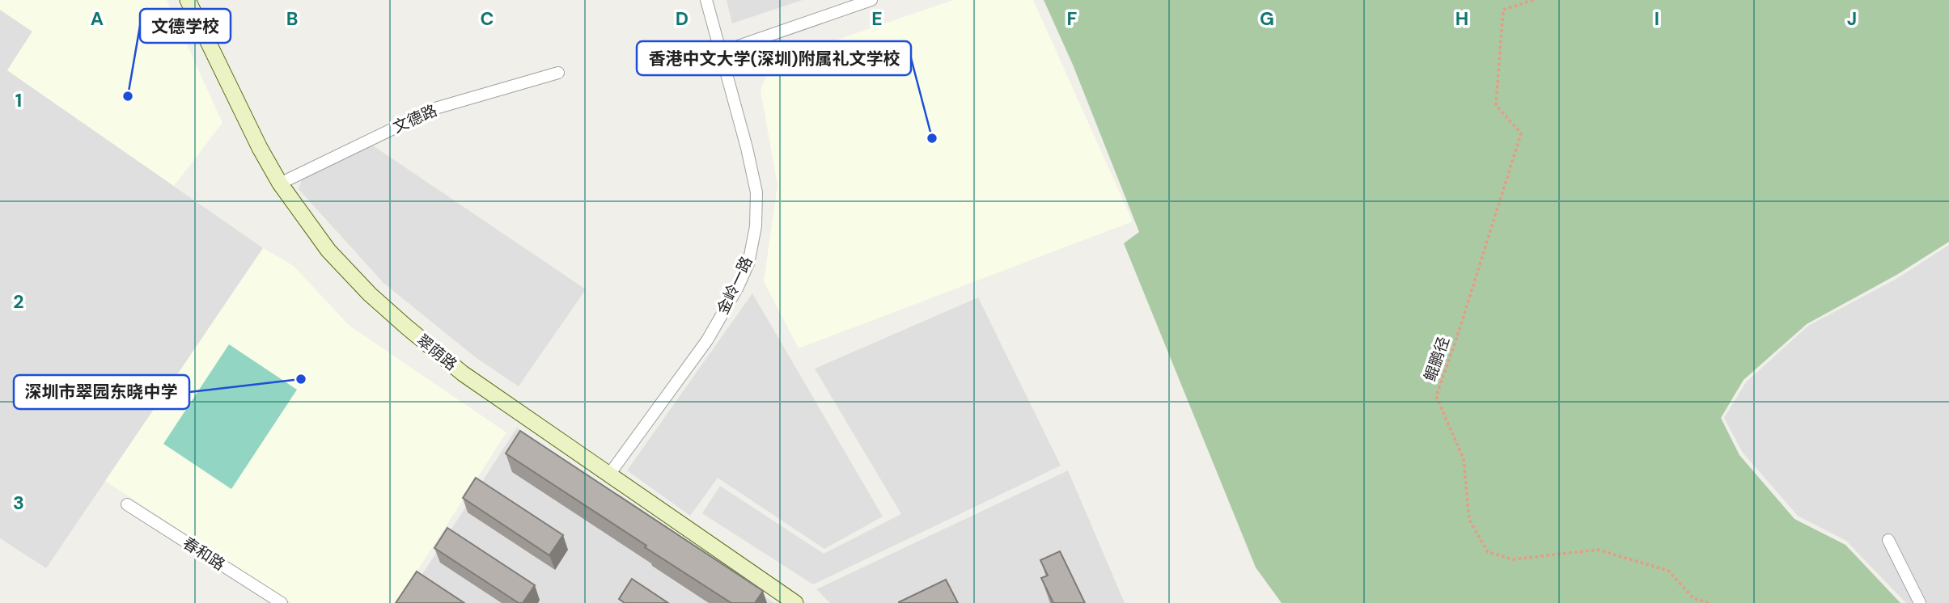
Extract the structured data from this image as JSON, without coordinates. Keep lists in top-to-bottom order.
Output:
{
  "streets": {
    "street": [
      "文德路",
      "金岭一路",
      "翠荫路",
      "春和路"
    ],
    "path": ["鲲鹏径"]
  },
  "crossings": [
    ["文德路", "翠荫路"],
    ["金岭一路", "翠荫路"]
  ],
  "places": ["文德学校", "香港中文大学(深圳)附属礼文学校", "深圳市翠园东晓中学"],
  "grid": {
    "columns": [
      "A",
      "B",
      "C",
      "D",
      "E",
      "F",
      "G",
      "H",
      "I",
      "J"
    ],
    "rows": ["1", "2", "3"]
  }
}
